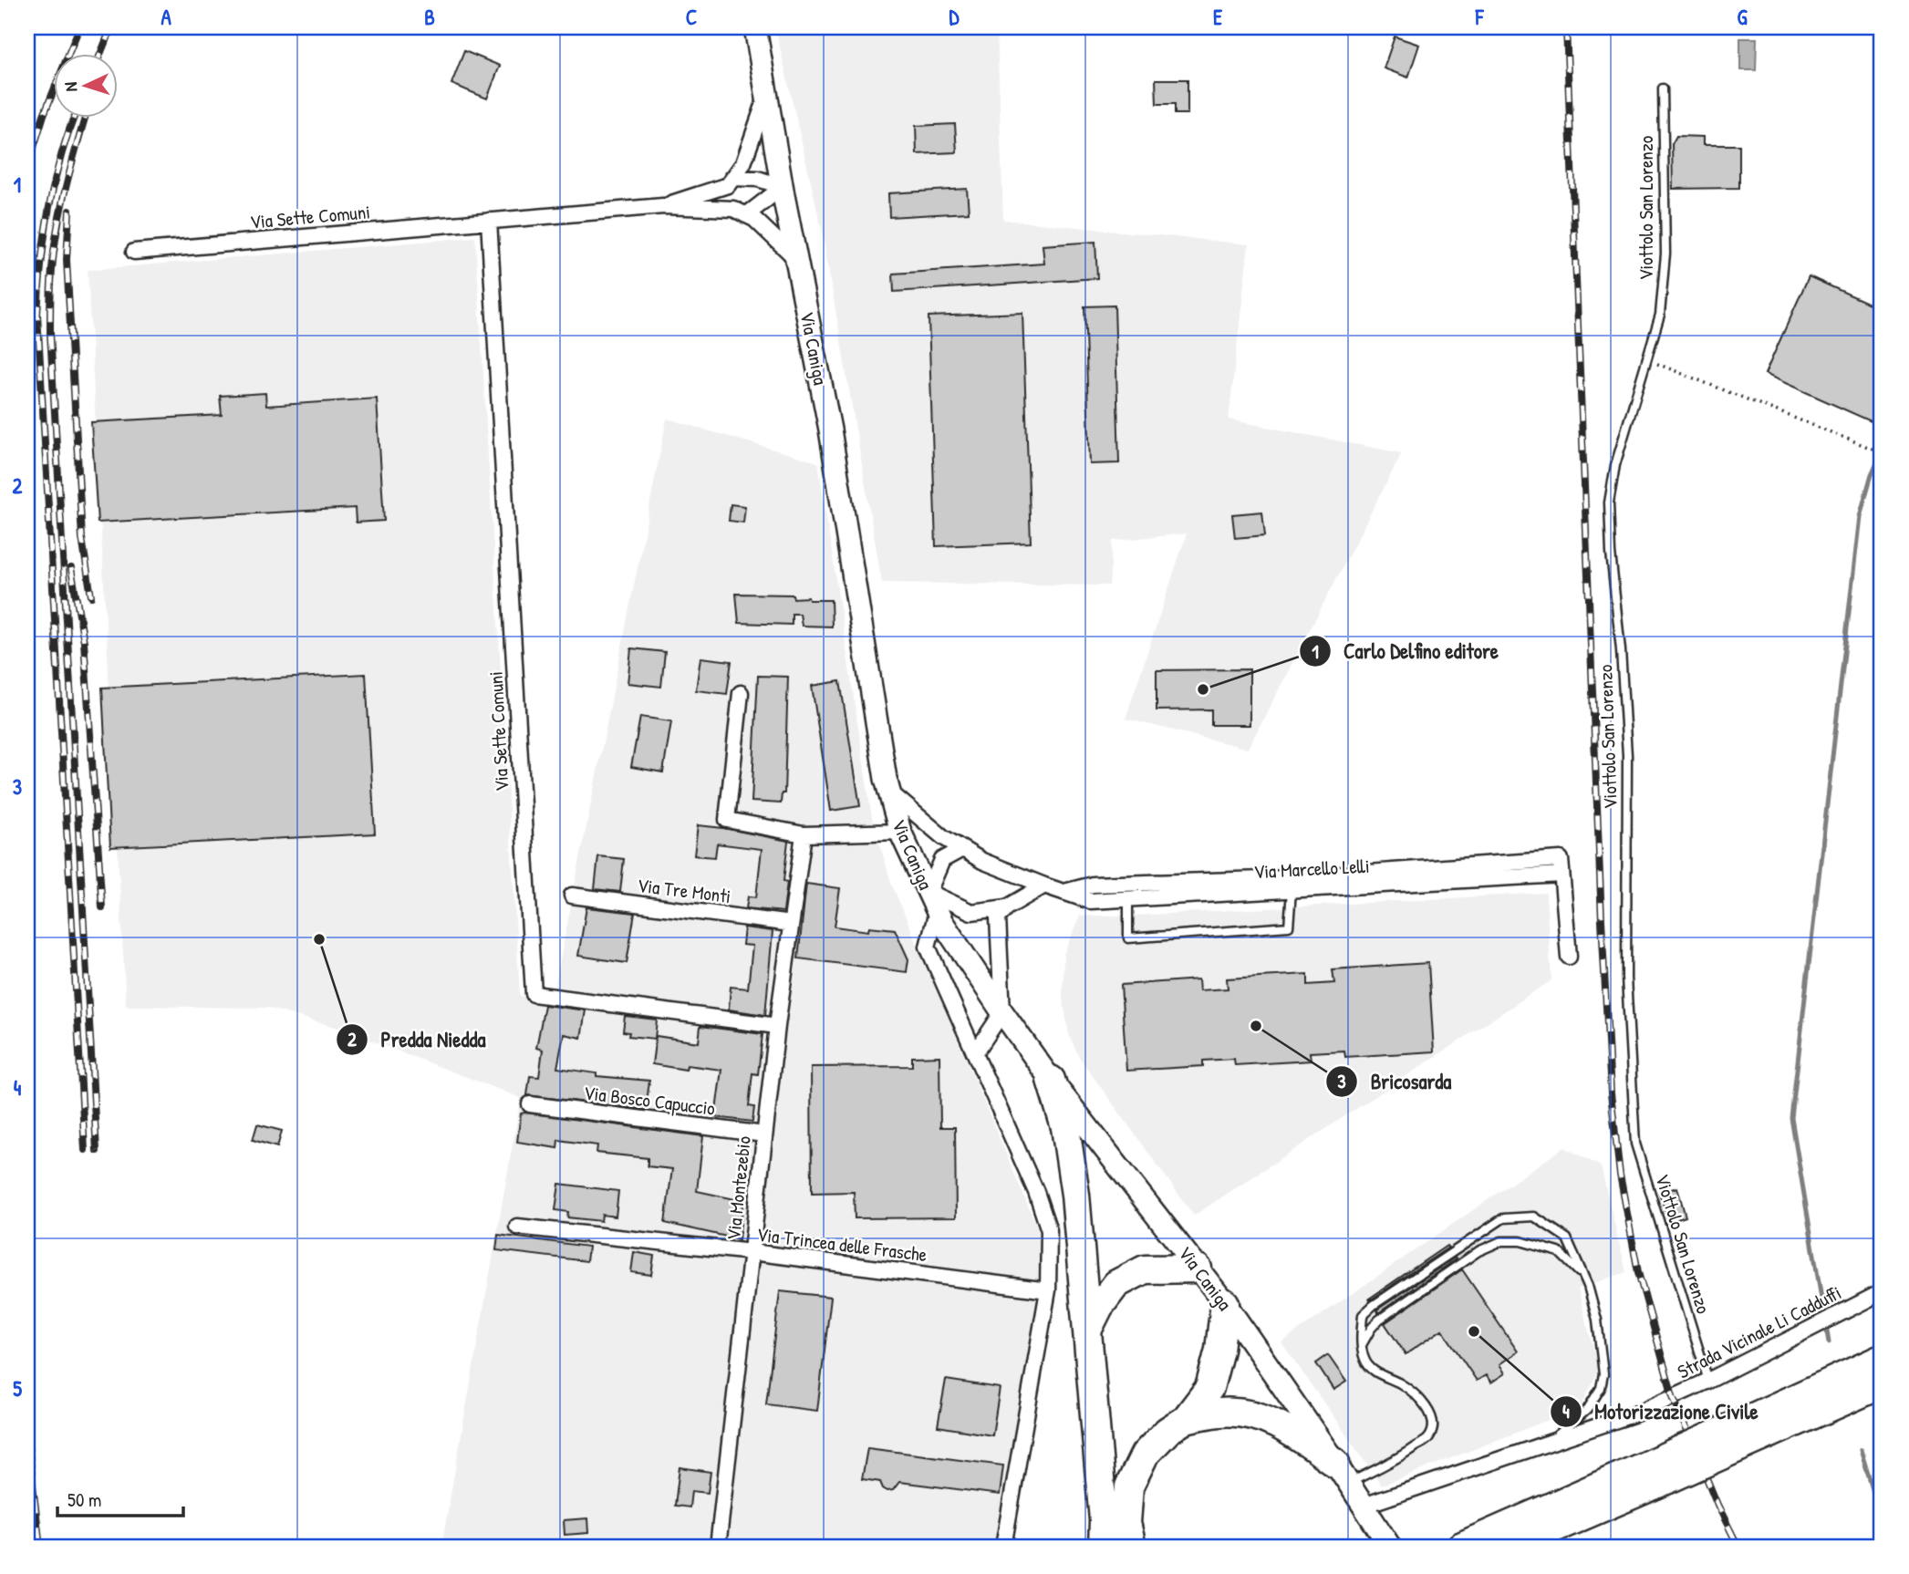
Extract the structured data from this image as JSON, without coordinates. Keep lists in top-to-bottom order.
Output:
{
  "streets": {
    "street": [
      "Via Sette Comuni",
      "Via Caniga",
      "Via Marcello Lelli",
      "Via Tre Monti",
      "Via Bosco Capuccio",
      "Via Montezebio",
      "Via Trincea delle Frasche",
      "Strada Vicinale Li Cadduffi"
    ],
    "lane": ["Viottolo San Lorenzo"]
  },
  "crossings": [
    ["Viottolo San Lorenzo", "Strada Vicinale Li Cadduffi"],
    ["Via Sette Comuni", "Via Caniga"],
    ["Via Sette Comuni", "Via Montezebio"],
    ["Via Caniga", "Via Marcello Lelli"],
    ["Via Caniga", "Strada Vicinale Li Cadduffi"],
    ["Via Tre Monti", "Via Montezebio"],
    ["Via Bosco Capuccio", "Via Montezebio"],
    ["Via Montezebio", "Via Trincea delle Frasche"]
  ],
  "places": [
    "Carlo Delfino editore",
    "Predda Niedda",
    "Bricosarda",
    "Motorizzazione Civile"
  ],
  "scale_bar": "50 m",
  "north": "left",
  "grid": {
    "columns": [
      "A",
      "B",
      "C",
      "D",
      "E",
      "F",
      "G"
    ],
    "rows": [
      "1",
      "2",
      "3",
      "4",
      "5"
    ]
  }
}
